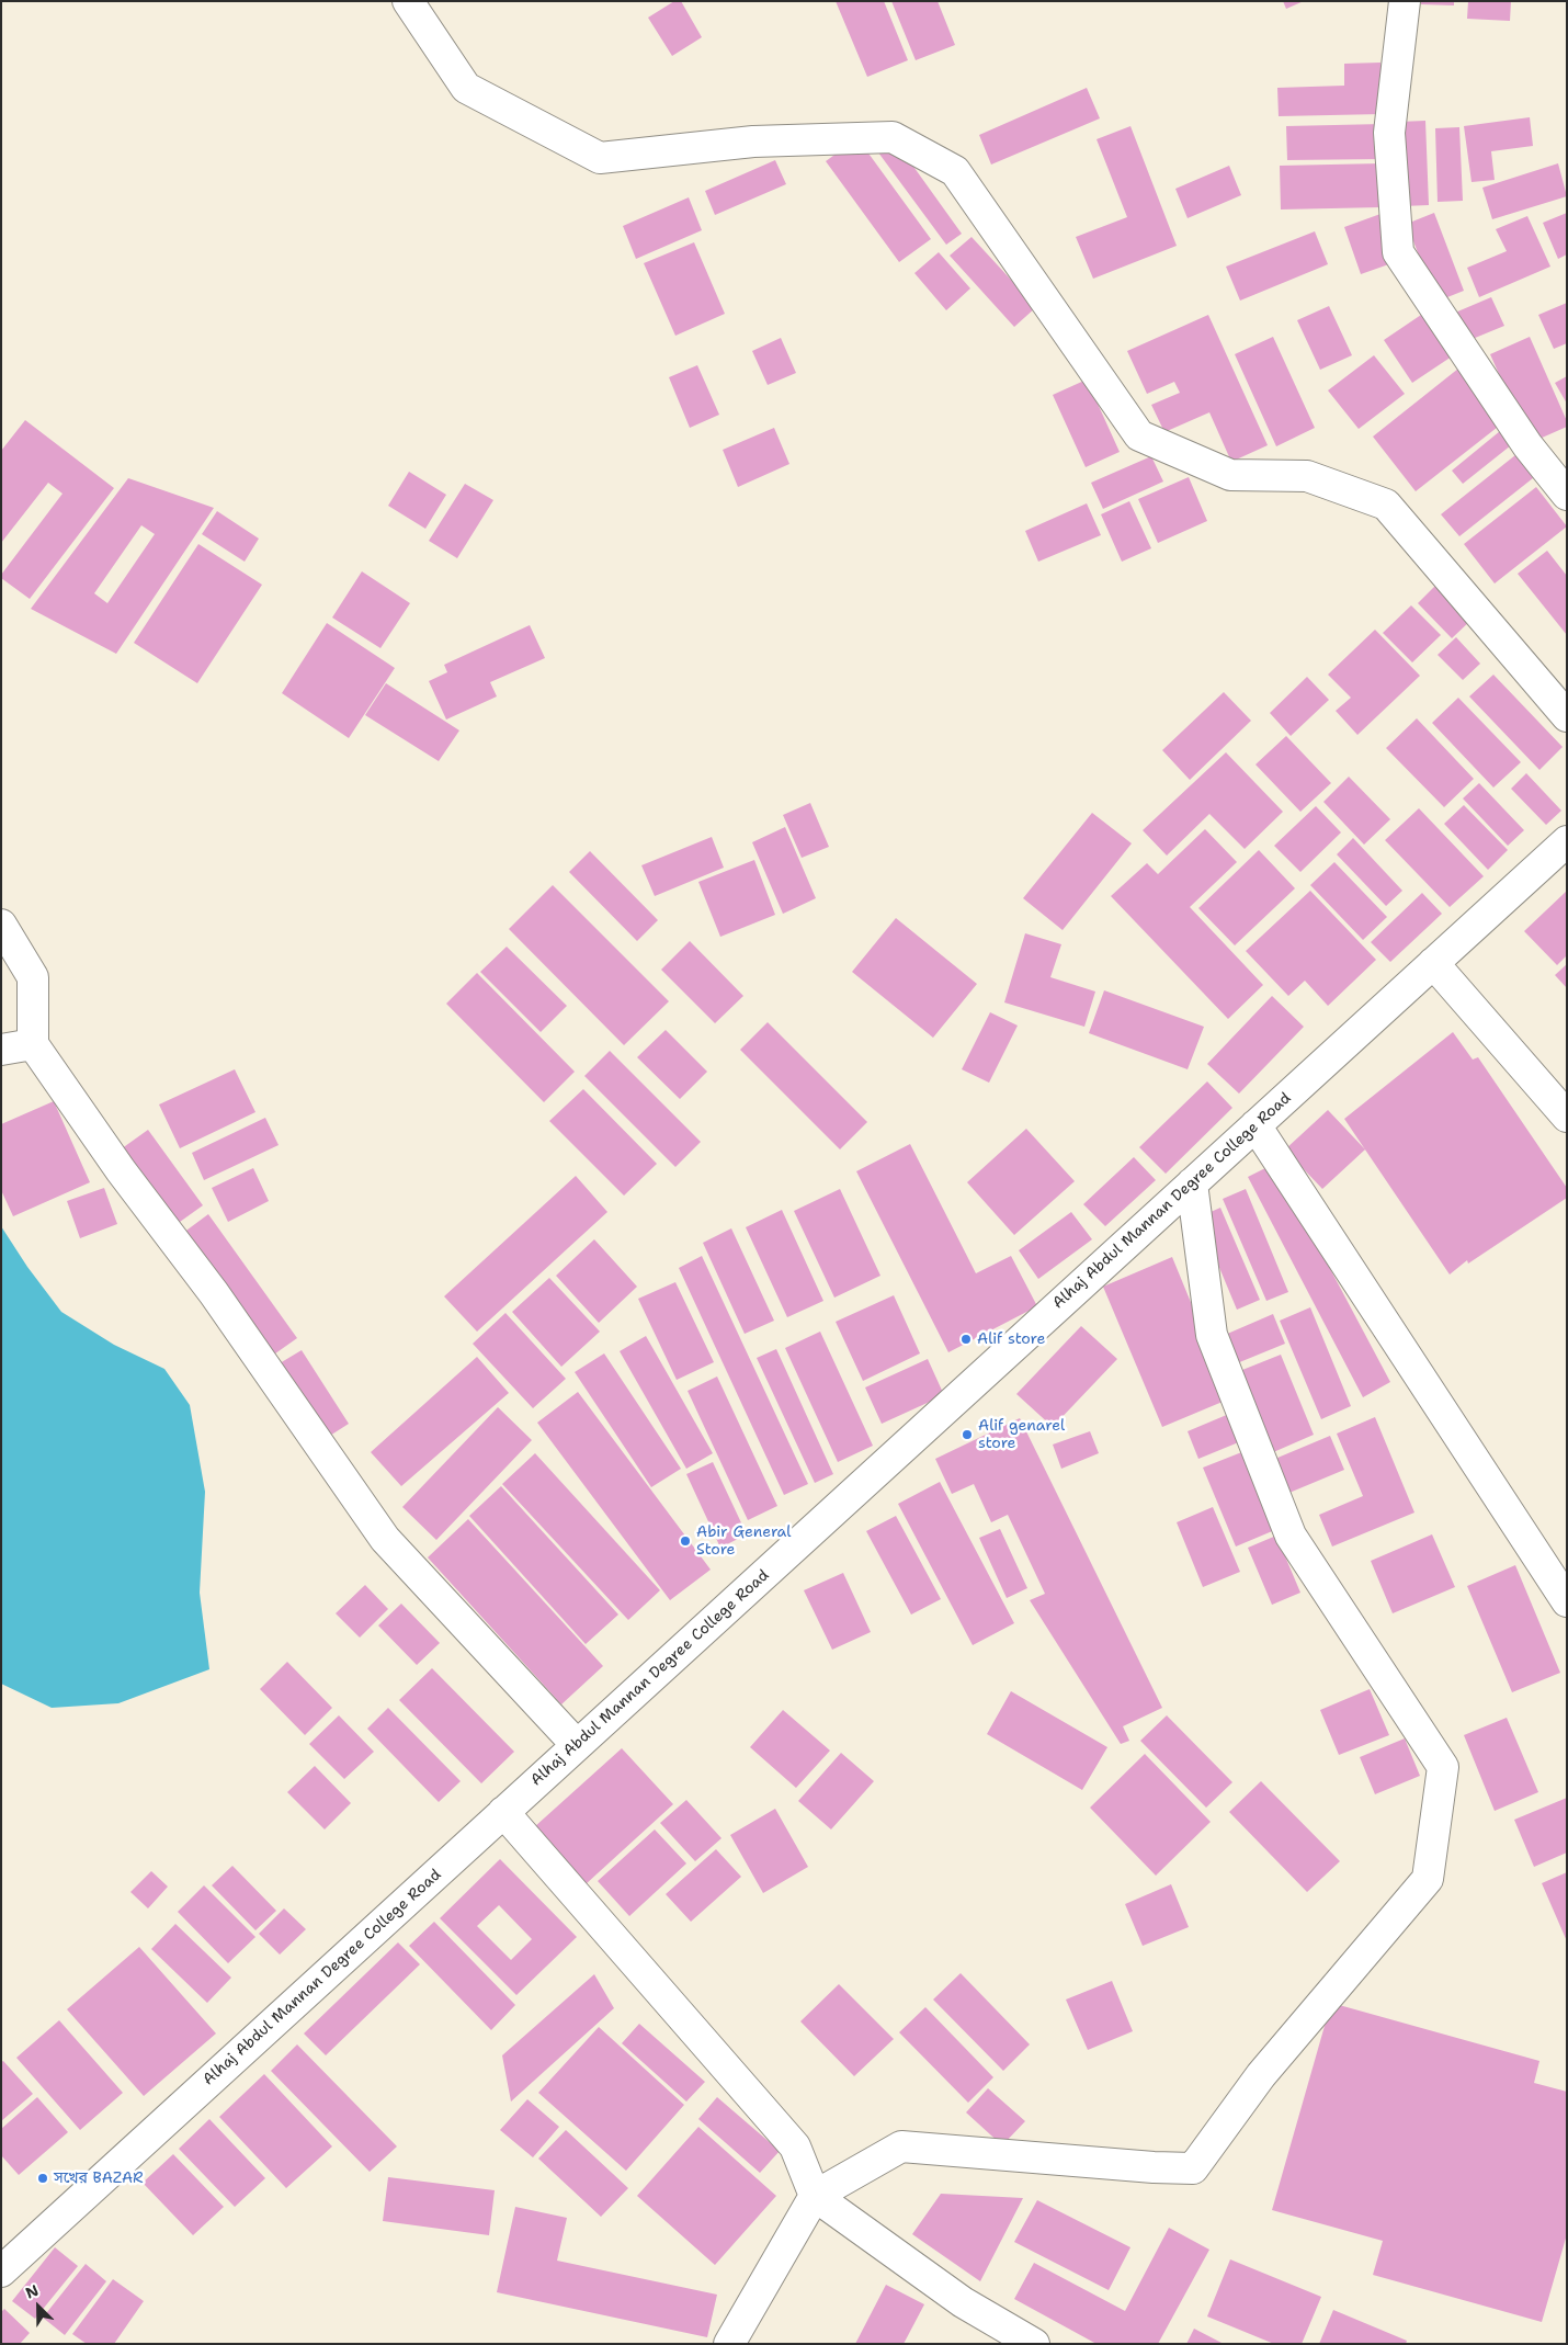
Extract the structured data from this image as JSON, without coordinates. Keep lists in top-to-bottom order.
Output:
{
  "streets": {
    "street": ["Alhaj Abdul Mannan Degree College Road"]
  },
  "places": [
    "Alif store",
    "Alif genarel store",
    "Abir General Store",
    "সখের BAZAR"
  ],
  "north": "top left"
}
